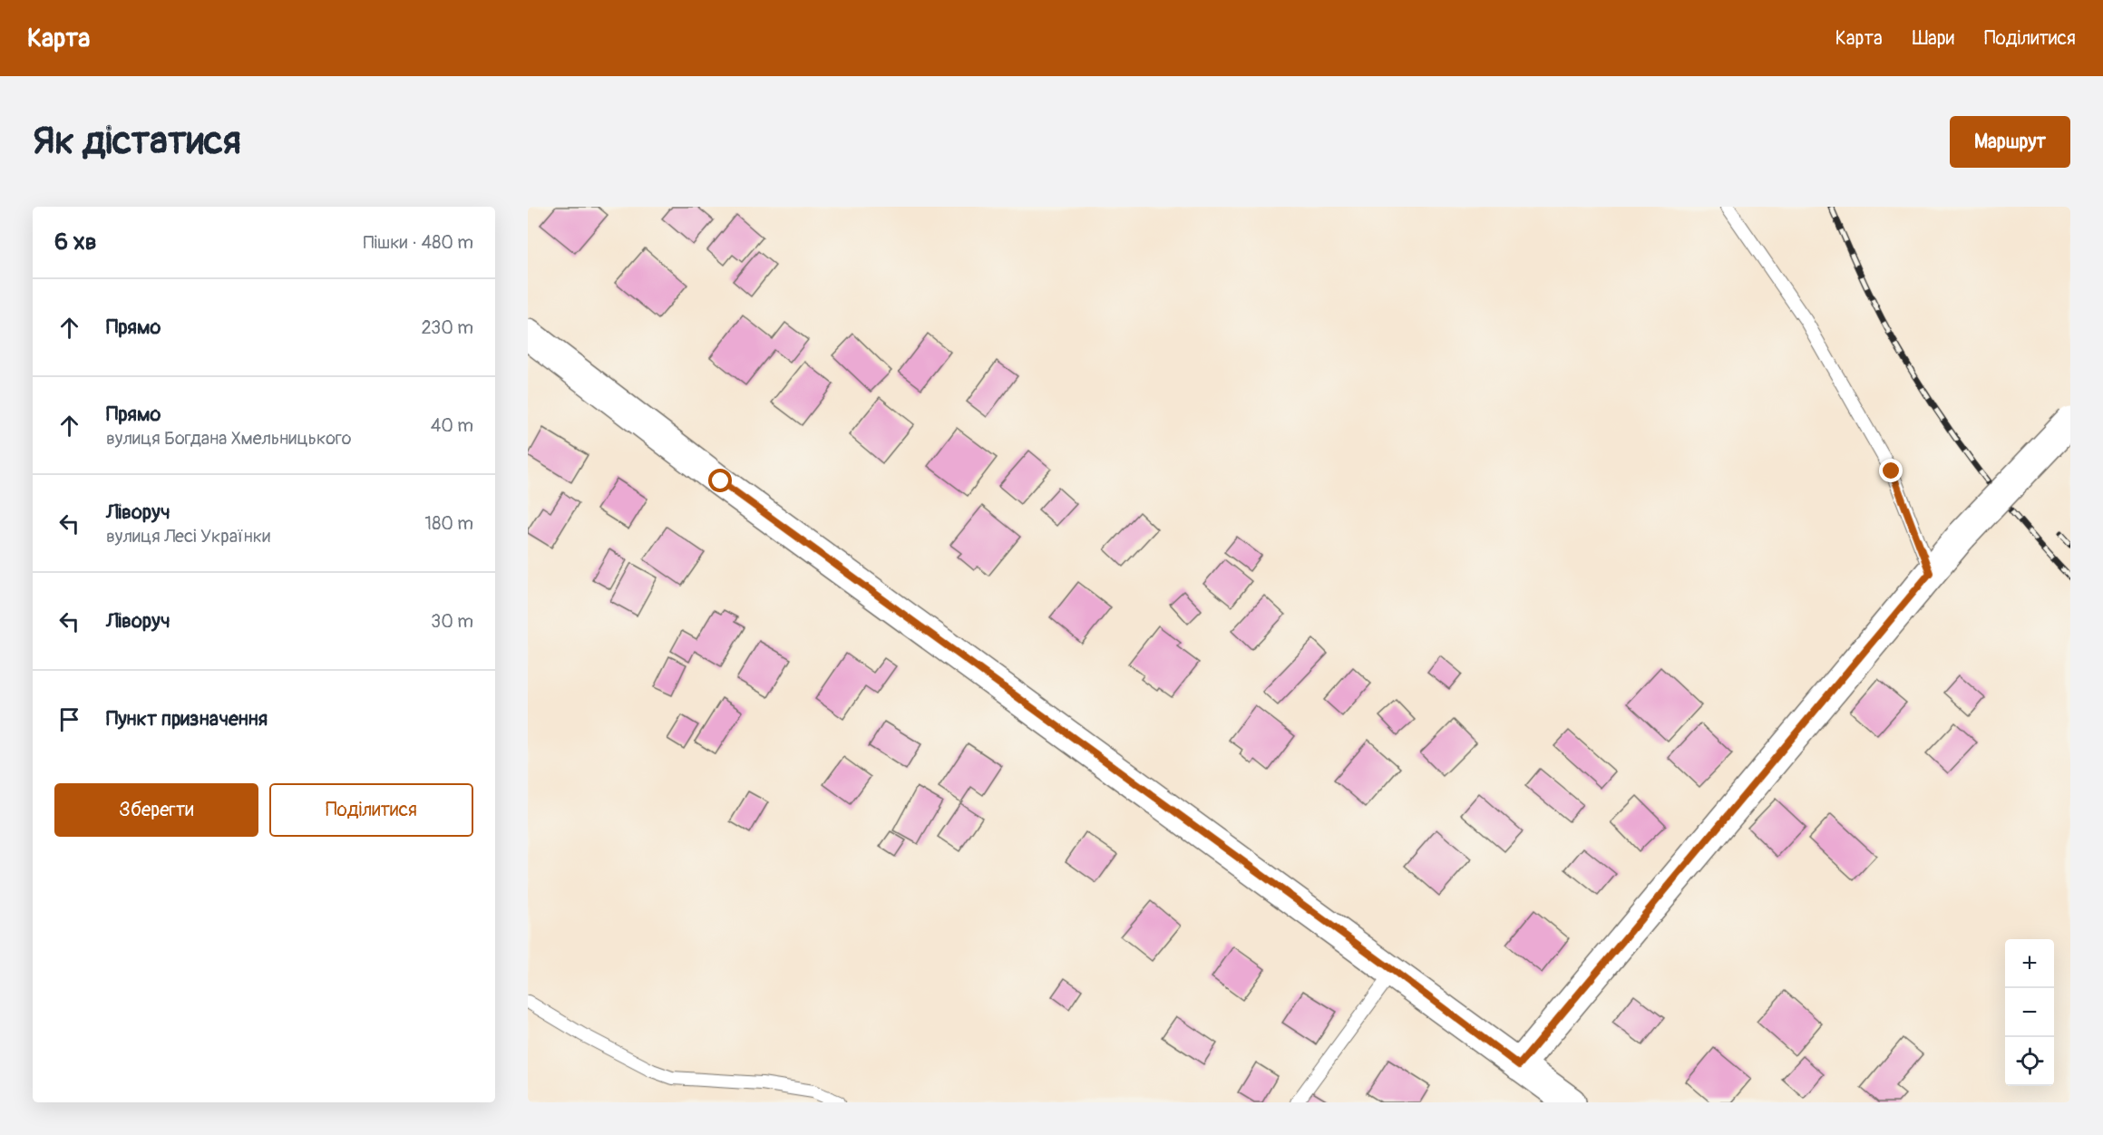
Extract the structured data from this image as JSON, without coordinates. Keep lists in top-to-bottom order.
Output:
{
  "page": {
    "header": "Карта",
    "nav": ["Карта", "Шари", "Поділитися"],
    "buttons": [
      "Маршрут",
      ["Зберегти", "Поділитися"]
    ],
    "title": "Як дістатися",
    "heading": ["6 хв", "Пішки · 480 m"],
    "list": [
      ["Прямо", "230 m"],
      ["Прямо", "вулиця Богдана Хмельницького", "40 m"],
      ["Ліворуч", "вулиця Лесі Українки", "180 m"],
      ["Ліворуч", "30 m"],
      "Пункт призначення"
    ],
    "map_buttons": ["+", "−"]
  }
}
